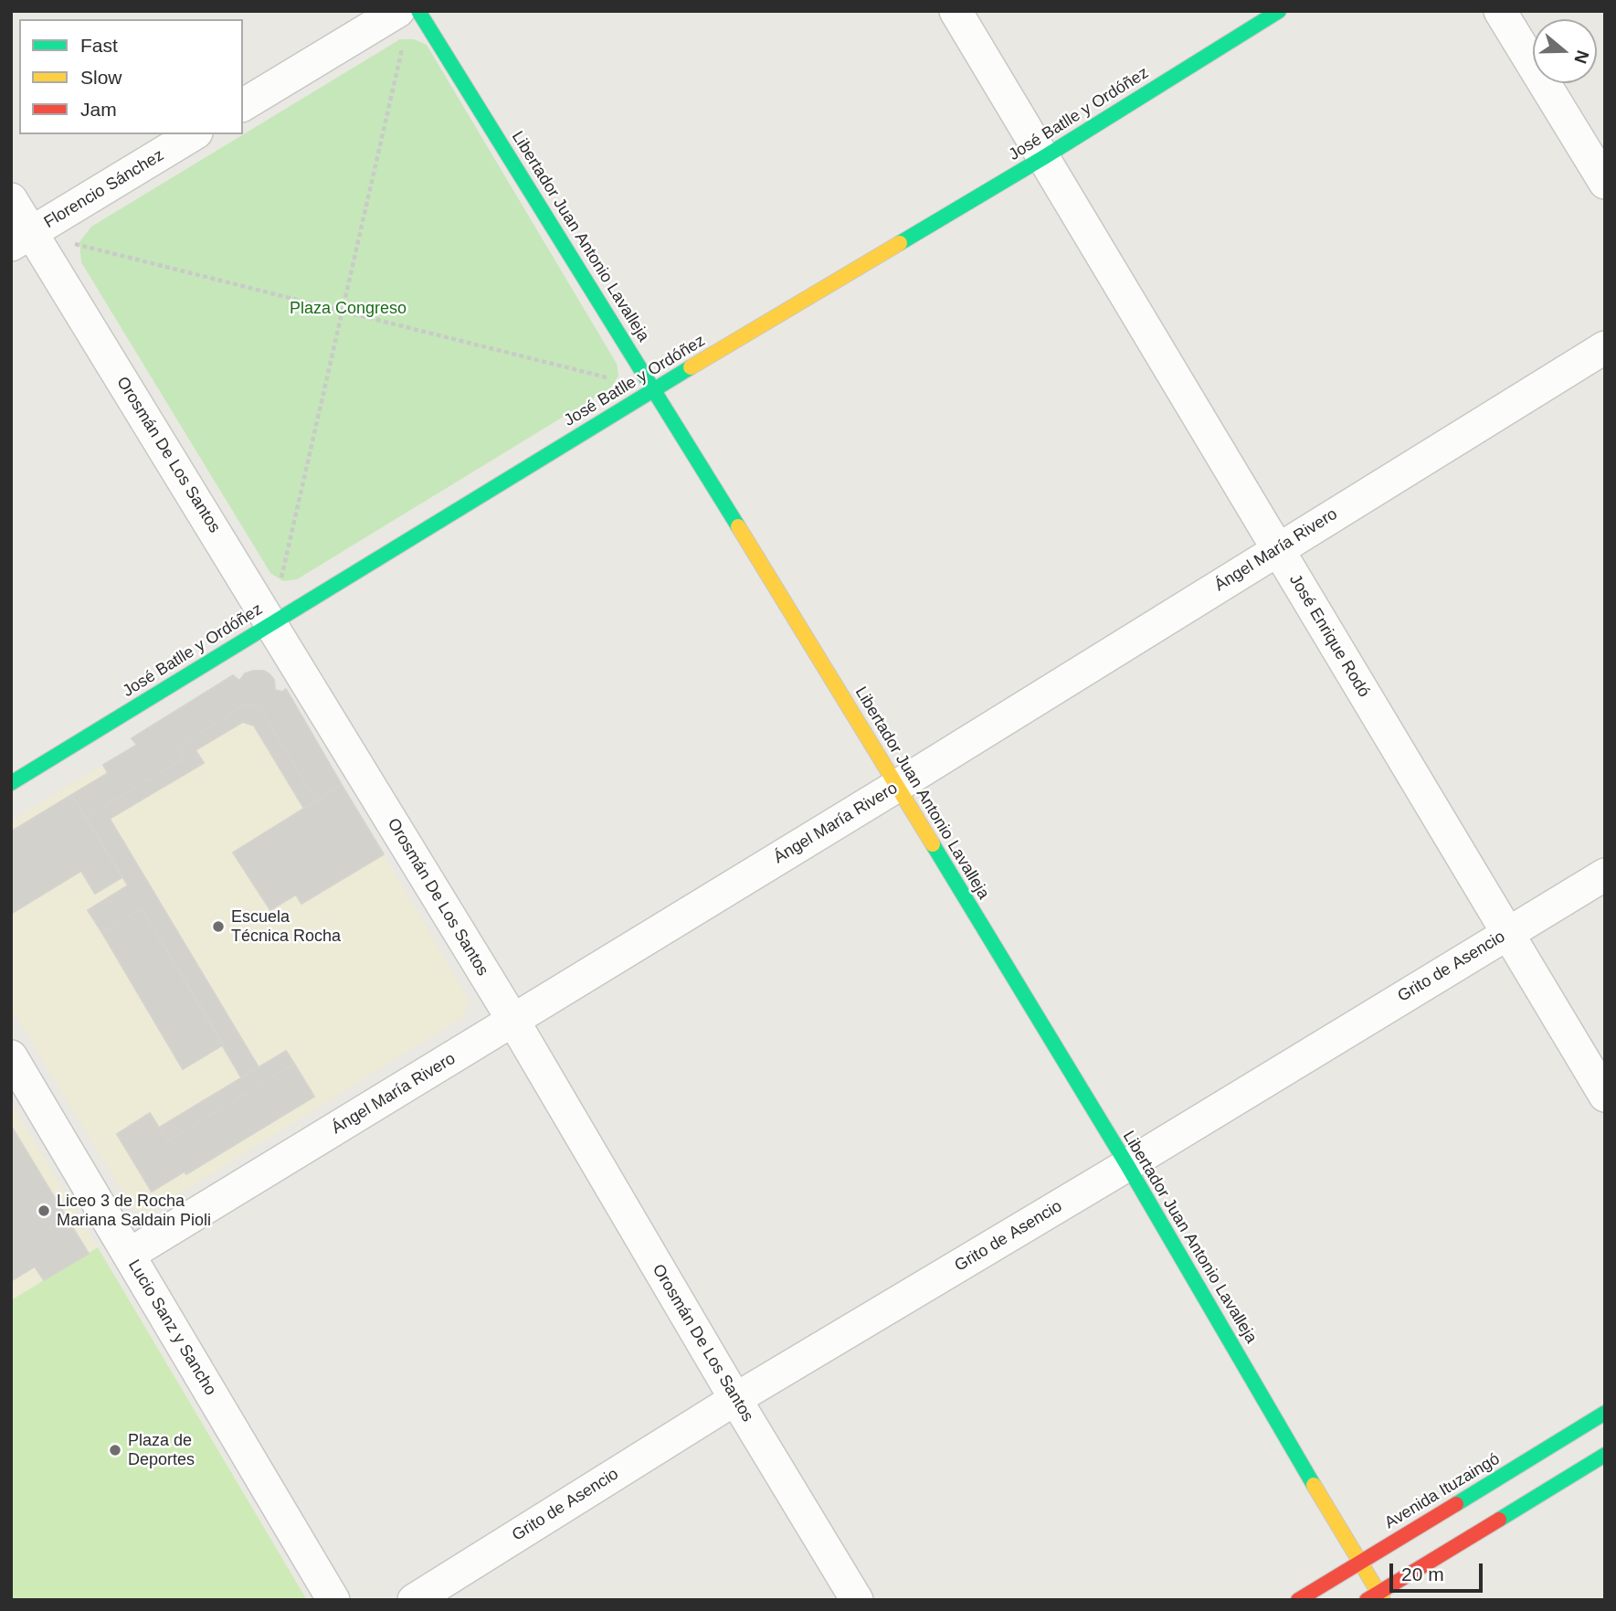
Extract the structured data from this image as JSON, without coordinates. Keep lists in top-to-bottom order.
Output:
{
  "streets": {
    "street": [
      "José Batlle y Ordóñez",
      "Florencio Sánchez",
      "Libertador Juan Antonio Lavalleja",
      "Orosmán De Los Santos",
      "Ángel María Rivero",
      "José Enrique Rodó",
      "Grito de Asencio",
      "Lucio Sanz y Sancho",
      "Avenida Ituzaingó"
    ]
  },
  "crossings": [
    ["José Batlle y Ordóñez", "Libertador Juan Antonio Lavalleja"],
    ["José Batlle y Ordóñez", "Orosmán De Los Santos"],
    ["José Batlle y Ordóñez", "José Enrique Rodó"],
    ["Florencio Sánchez", "Orosmán De Los Santos"],
    ["Libertador Juan Antonio Lavalleja", "Ángel María Rivero"],
    ["Libertador Juan Antonio Lavalleja", "Grito de Asencio"],
    ["Libertador Juan Antonio Lavalleja", "Avenida Ituzaingó"],
    ["Orosmán De Los Santos", "Ángel María Rivero"],
    ["Orosmán De Los Santos", "Grito de Asencio"],
    ["Ángel María Rivero", "José Enrique Rodó"],
    ["Ángel María Rivero", "Lucio Sanz y Sancho"],
    ["José Enrique Rodó", "Grito de Asencio"]
  ],
  "parks": ["Plaza Congreso"],
  "places": ["Escuela Técnica Rocha", "Liceo 3 de Rocha Mariana Saldain Pioli", "Plaza de Deportes"],
  "legend": ["Fast", "Slow", "Jam"],
  "scale_bar": "20 m",
  "north": "right"
}
